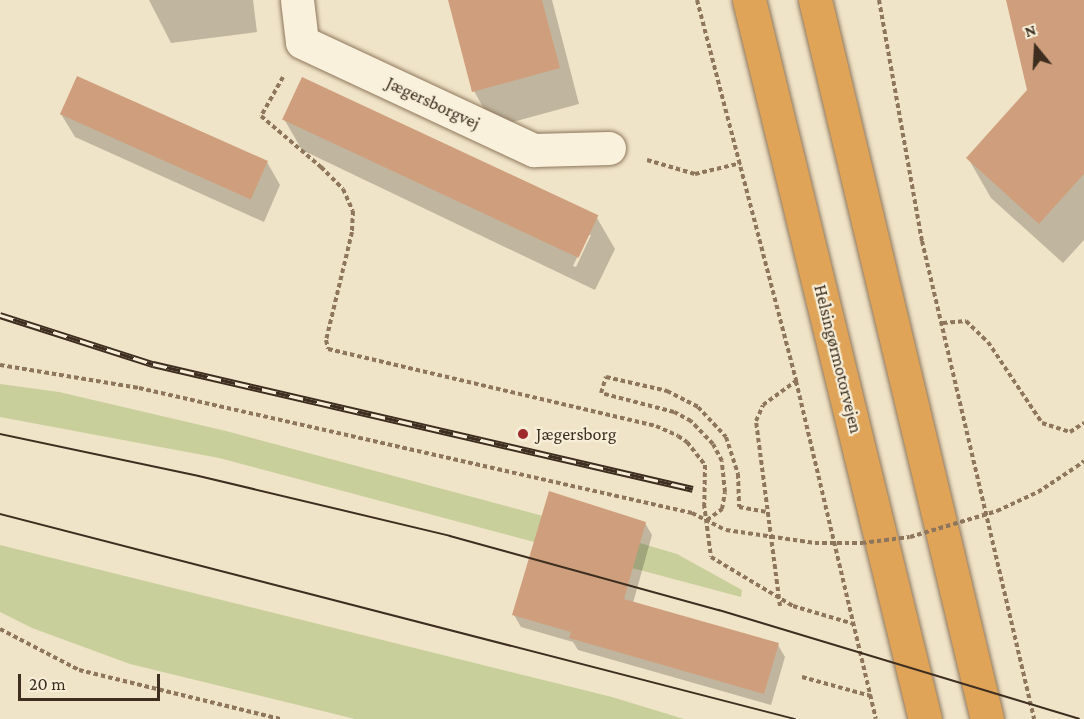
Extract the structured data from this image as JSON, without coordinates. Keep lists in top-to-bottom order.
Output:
{
  "streets": {
    "highway": ["Helsingørmotorvejen"],
    "street": ["Jægersborgvej"]
  },
  "places": ["Jægersborg"],
  "scale_bar": "20 m",
  "north": "top"
}
